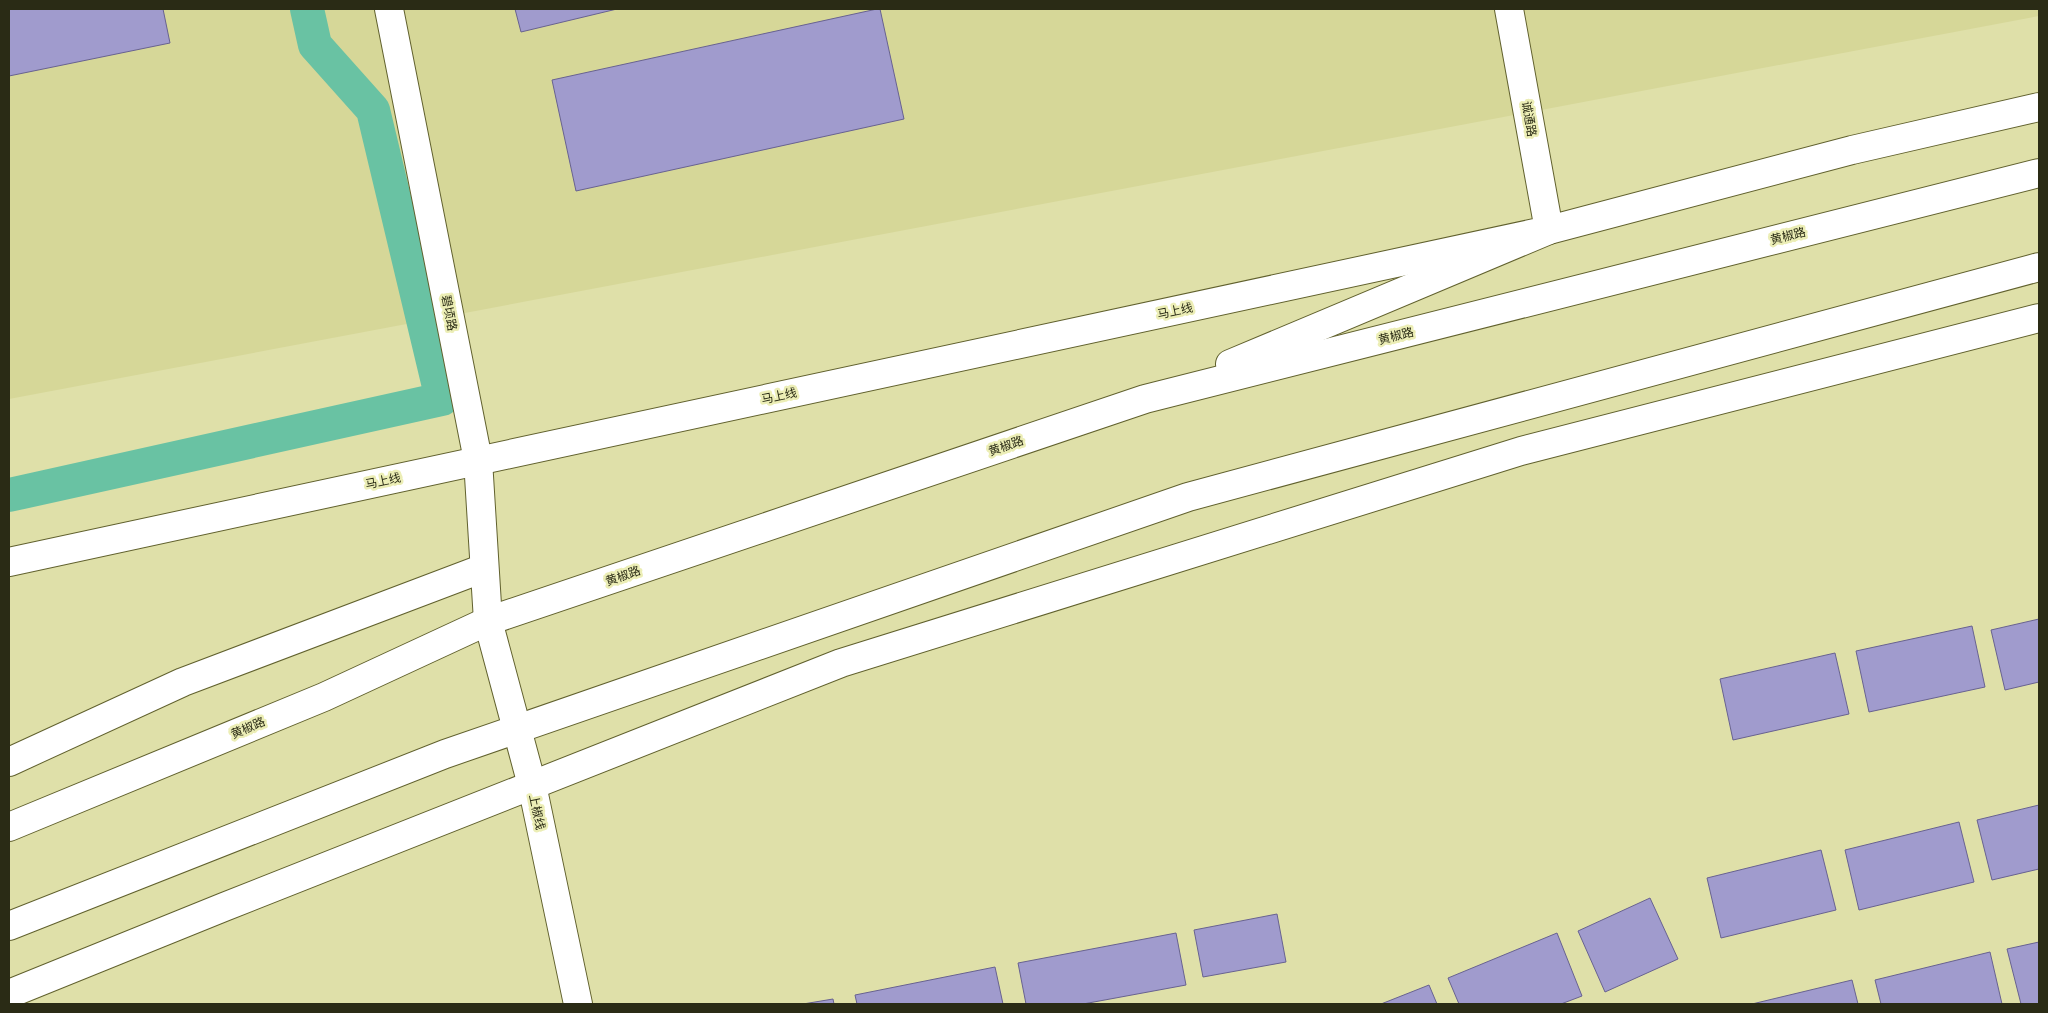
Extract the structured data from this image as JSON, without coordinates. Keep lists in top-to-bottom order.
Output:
{
  "streets": {
    "main road": [
      "诚通路",
      "黄椒路",
      "马上线",
      "碧顷路",
      "上椒线"
    ]
  },
  "crossings": [
    ["诚通路", "马上线"],
    ["黄椒路", "碧顷路"],
    ["黄椒路", "上椒线"],
    ["马上线", "碧顷路"],
    ["碧顷路", "上椒线"]
  ]
}
